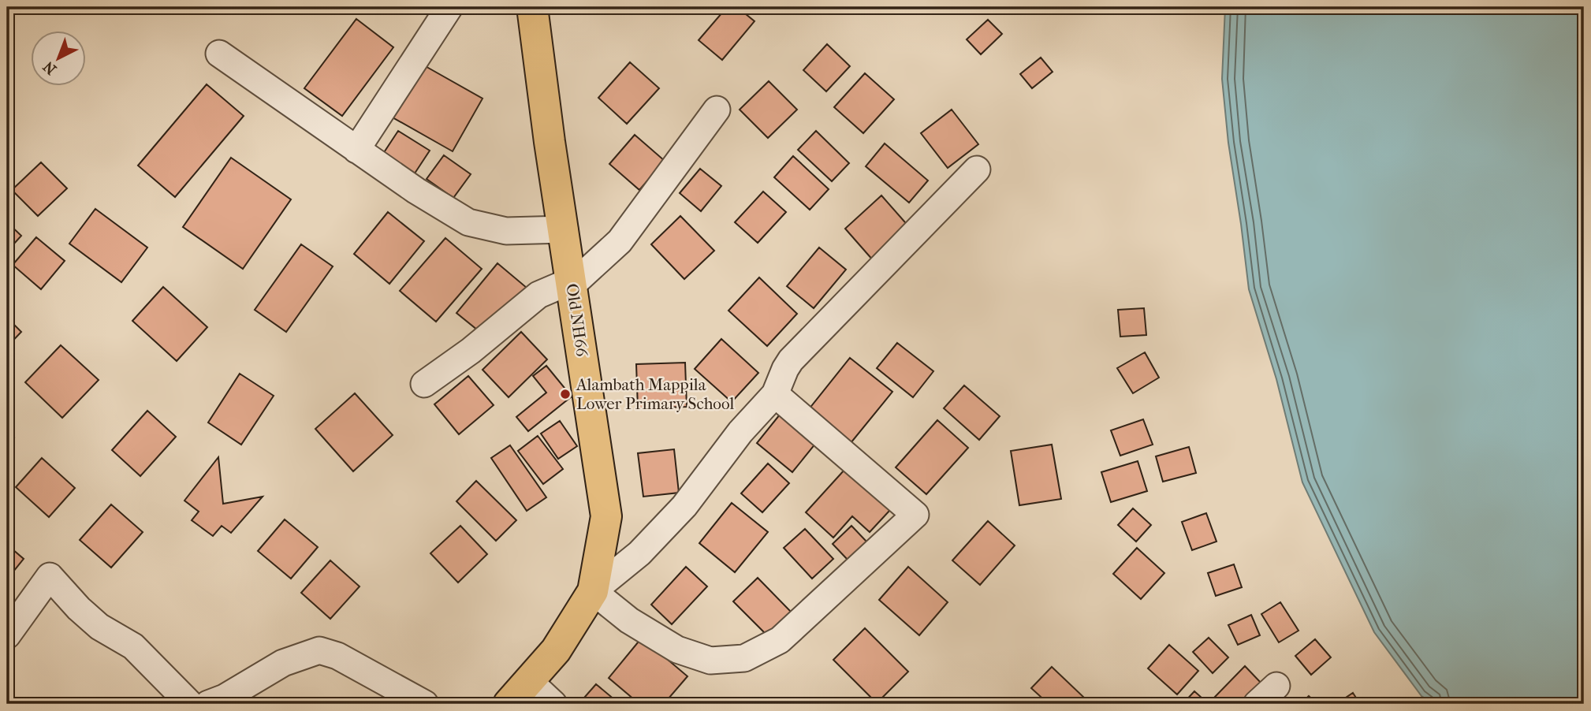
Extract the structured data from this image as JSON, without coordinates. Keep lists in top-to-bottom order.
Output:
{
  "streets": {
    "main road": ["Old NH66"]
  },
  "places": ["Alambath Mappila Lower Primary School"],
  "north": "bottom left"
}
